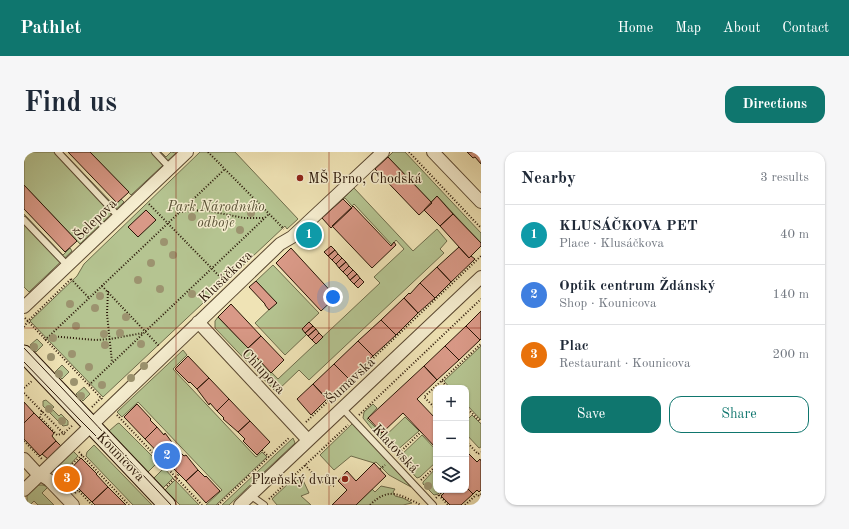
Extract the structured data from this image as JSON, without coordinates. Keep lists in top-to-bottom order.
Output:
{
  "streets": {
    "street": [
      "Šelepova",
      "Klusáčkova",
      "Chlupova",
      "Šumavská",
      "Kounicova"
    ],
    "lane": ["Klatovská"]
  },
  "crossings": [
    ["Klusáčkova", "Chlupova"],
    ["Klusáčkova", "Kounicova"],
    ["Chlupova", "Šumavská"],
    ["Šumavská", "Klatovská"]
  ],
  "parks": ["Park Národního odboje"],
  "places": ["MŠ Brno, Chodská", "Plzeňský dvůr"],
  "page": {
    "header": "Pathlet",
    "nav": [
      "Home",
      "Map",
      "About",
      "Contact"
    ],
    "buttons": [
      "Directions",
      ["Save", "Share"]
    ],
    "title": "Find us",
    "heading": ["Nearby", "3 results"],
    "list": [
      {
        "mark": "1",
        "name": "KLUSÁČKOVA PET",
        "note": "Place · Klusáčkova",
        "value": "40 m"
      },
      {
        "mark": "2",
        "name": "Optik centrum Ždánský",
        "note": "Shop · Kounicova",
        "value": "140 m"
      },
      {
        "mark": "3",
        "name": "Plac",
        "note": "Restaurant · Kounicova",
        "value": "200 m"
      }
    ],
    "pins": ["1", "2", "3"],
    "map_buttons": ["+", "−"]
  }
}
